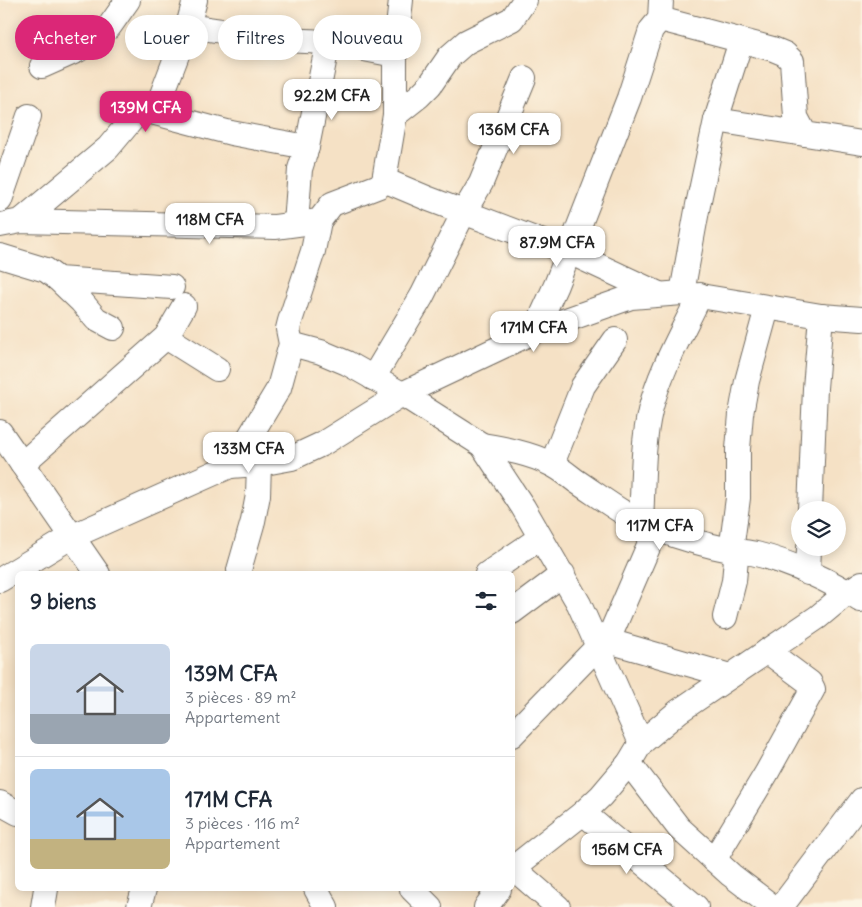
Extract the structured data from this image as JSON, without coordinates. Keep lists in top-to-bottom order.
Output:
{
  "page": {
    "chip": [
      "Acheter",
      "Louer",
      "Filtres",
      "Nouveau"
    ],
    "price": [
      "92.2M CFA",
      "139M CFA",
      "136M CFA",
      "118M CFA",
      "87.9M CFA",
      "171M CFA",
      "133M CFA",
      "117M CFA",
      "156M CFA"
    ],
    "heading": "9 biens",
    "list": [
      {
        "name": "139M CFA",
        "note": "3 pièces · 89 m² · Appartement"
      },
      {
        "name": "171M CFA",
        "note": "3 pièces · 116 m² · Appartement"
      }
    ]
  }
}
